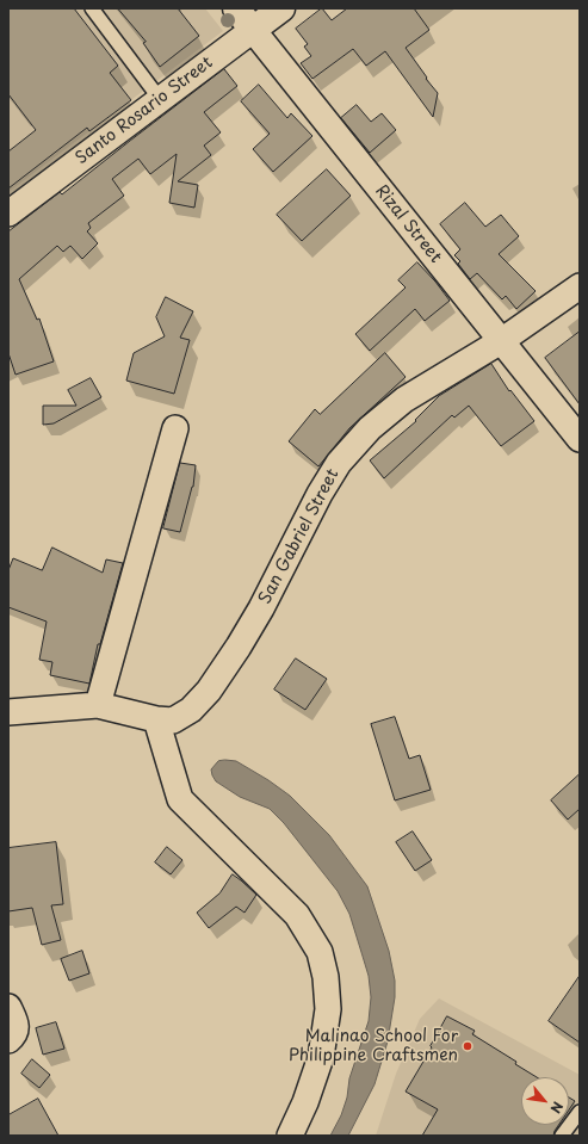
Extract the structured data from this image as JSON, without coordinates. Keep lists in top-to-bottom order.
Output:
{
  "streets": {
    "main road": ["Santo Rosario Street", "Rizal Street"],
    "street": ["San Gabriel Street"]
  },
  "crossings": [
    ["Santo Rosario Street", "Rizal Street"],
    ["Rizal Street", "San Gabriel Street"]
  ],
  "places": ["Malinao School For Philippine Craftsmen"],
  "north": "bottom right"
}
